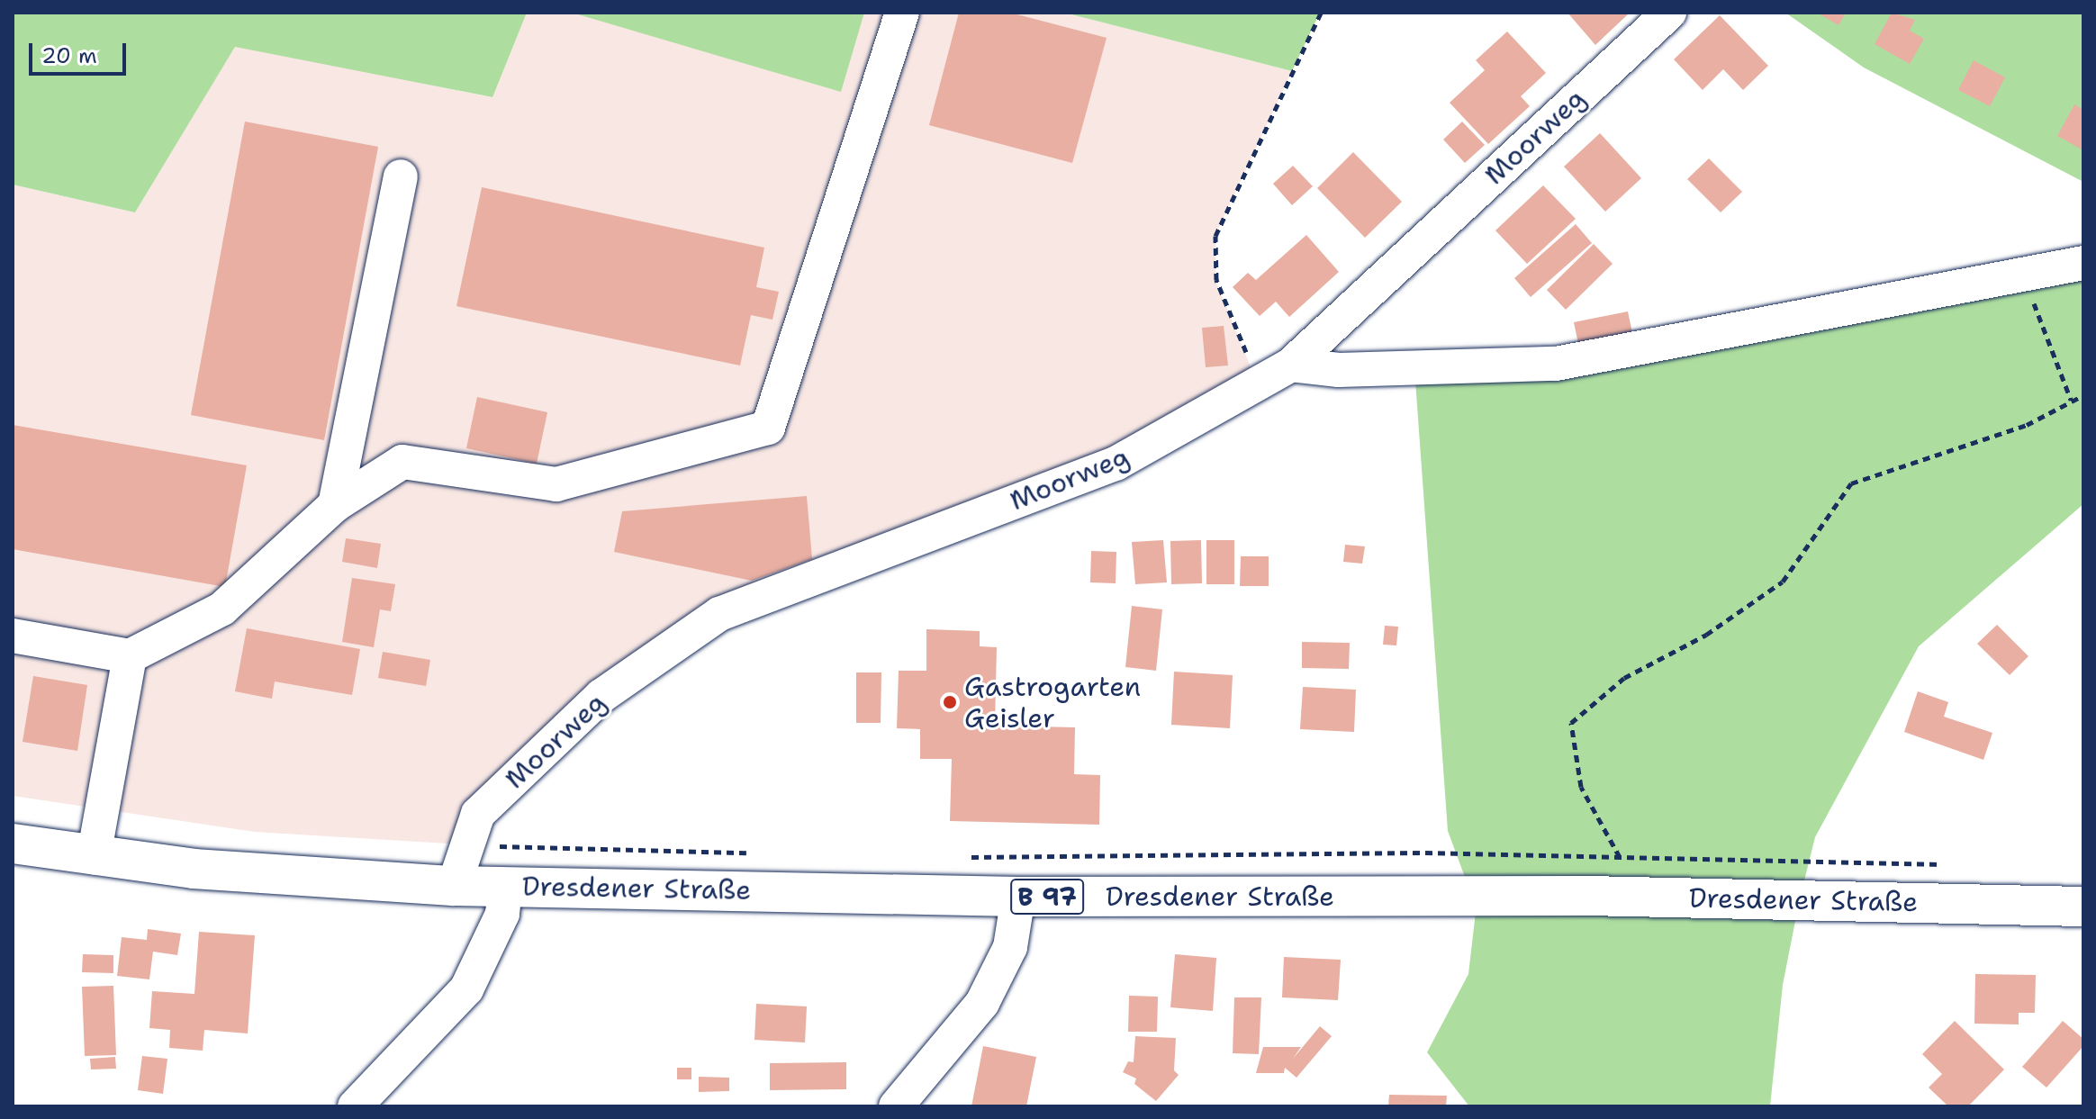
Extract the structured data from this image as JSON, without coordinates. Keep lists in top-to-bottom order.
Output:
{
  "streets": {
    "main road": ["Dresdener Straße", "B 97"],
    "street": ["Moorweg"]
  },
  "crossings": [
    ["Moorweg", "Dresdener Straße"]
  ],
  "places": ["Gastrogarten Geisler"],
  "scale_bar": "20 m"
}
